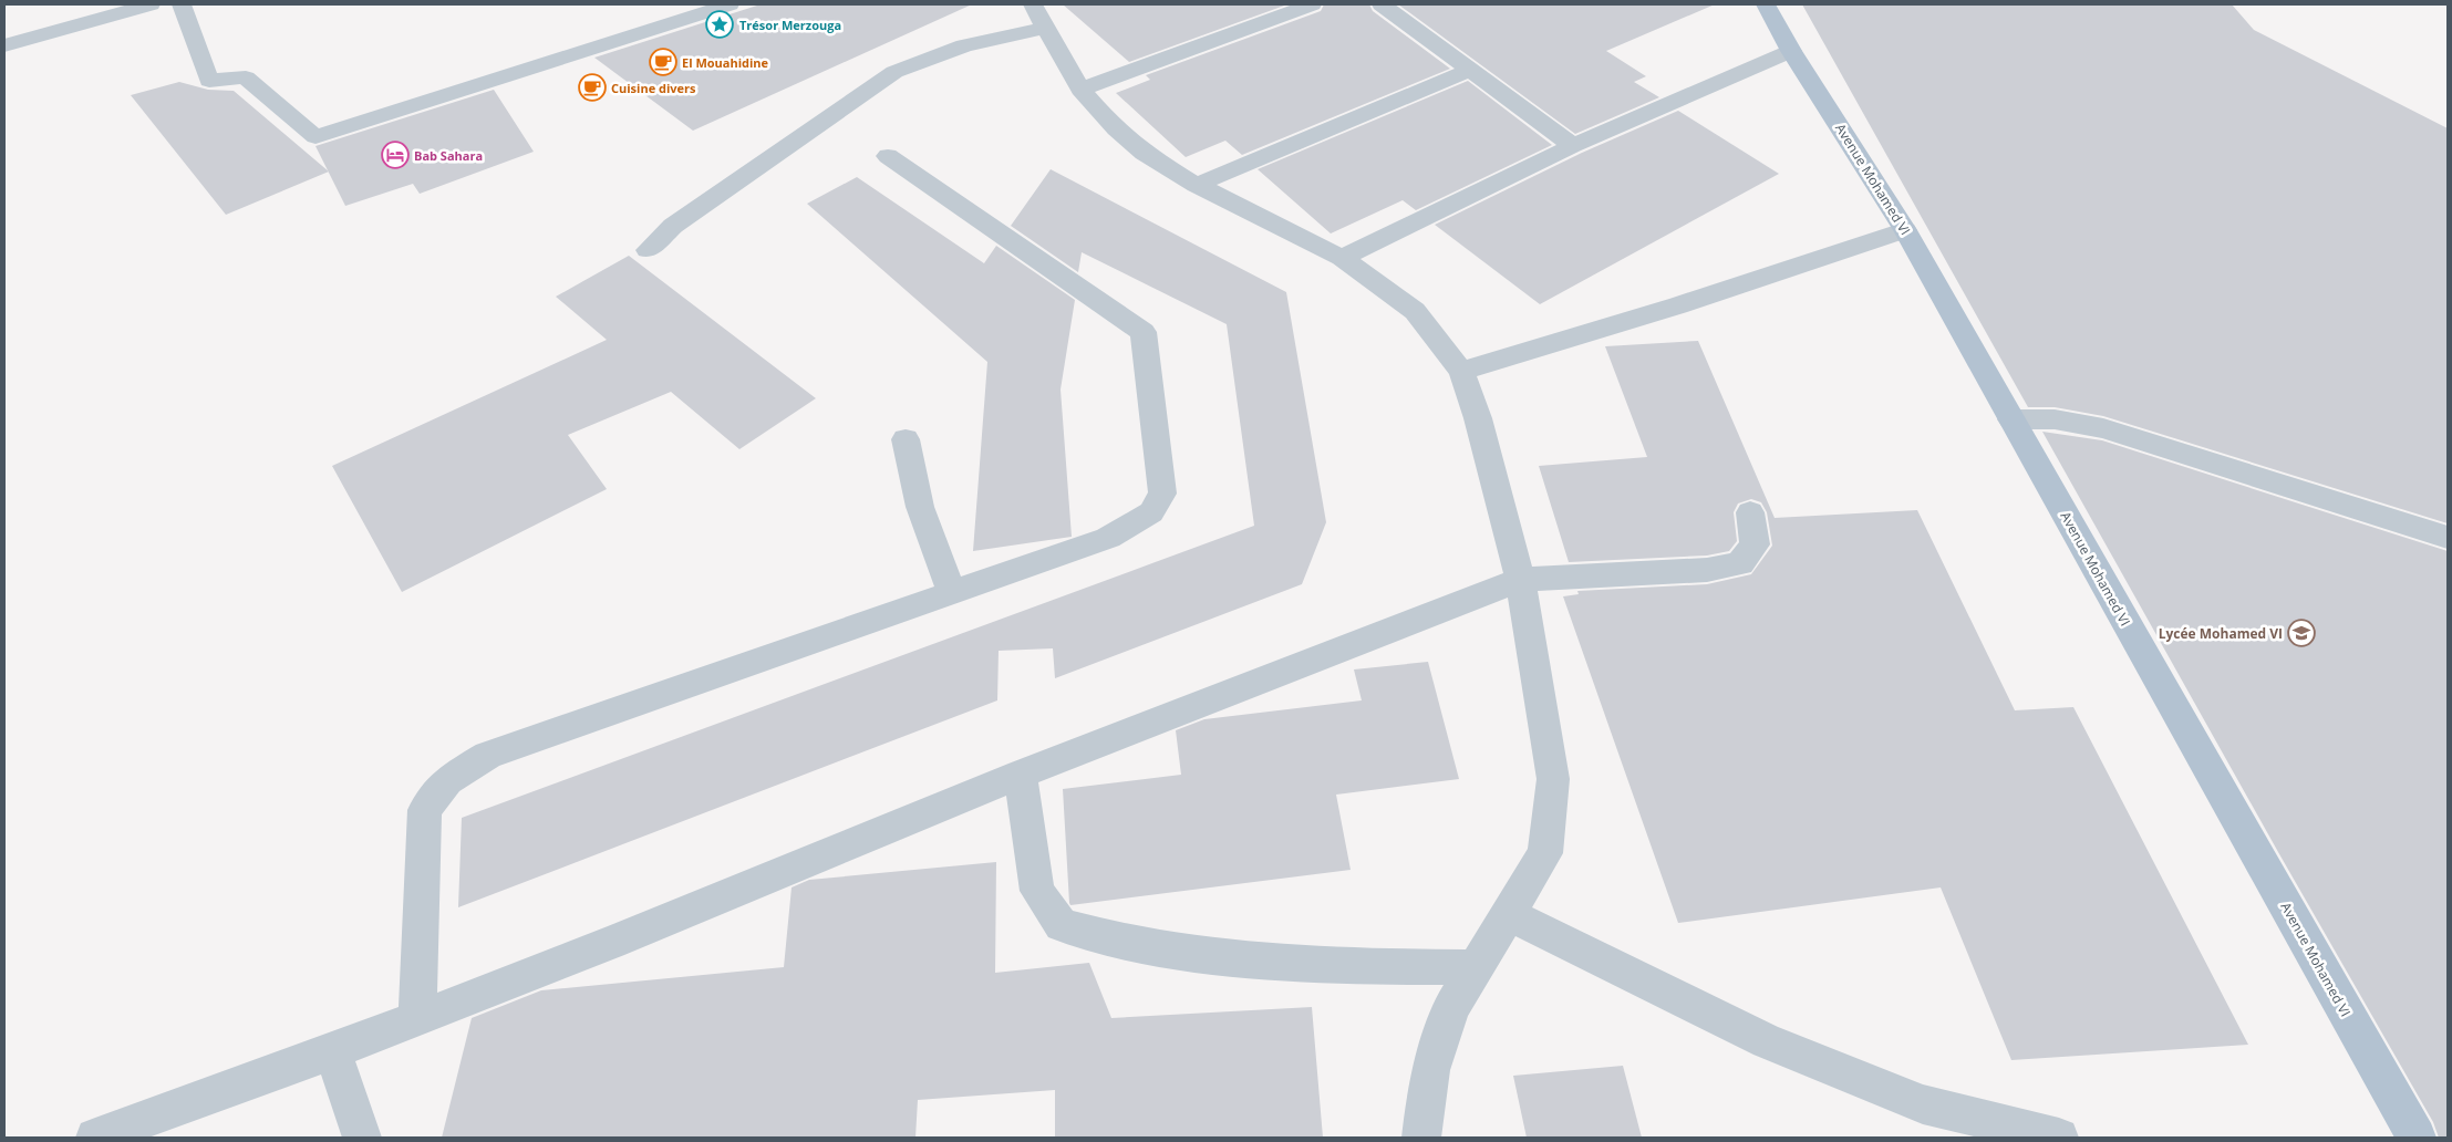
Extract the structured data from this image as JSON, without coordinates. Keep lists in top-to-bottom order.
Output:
{
  "streets": {
    "main road": ["Avenue Mohamed VI"]
  },
  "places": {
    "place": ["Trésor Merzouga"],
    "cafe": ["El Mouahidine", "Cuisine divers"],
    "hotel": ["Bab Sahara"],
    "school or university": ["Lycée Mohamed VI"]
  }
}
